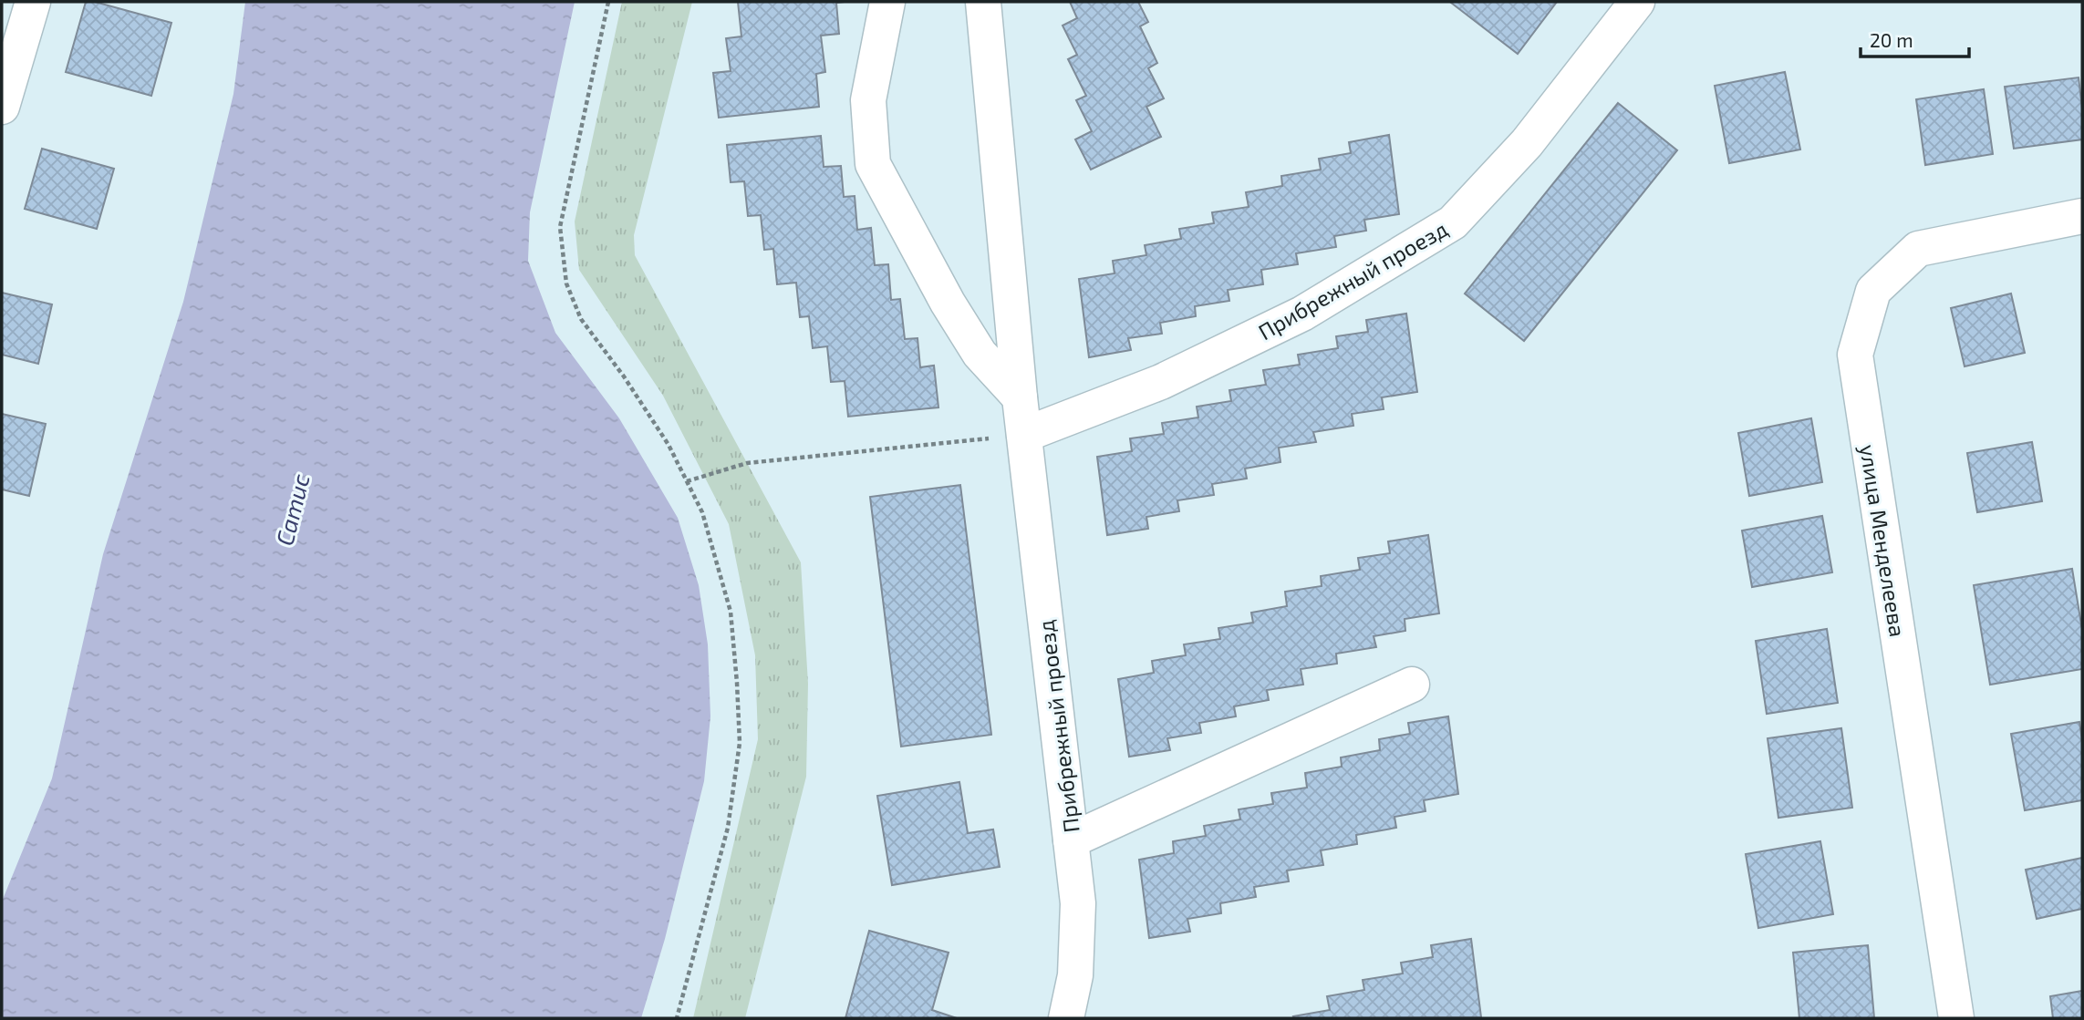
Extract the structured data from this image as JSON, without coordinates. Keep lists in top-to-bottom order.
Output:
{
  "streets": {
    "street": ["Прибрежный проезд", "улица Менделеева"]
  },
  "water": ["Сатис"],
  "scale_bar": "20 m"
}
